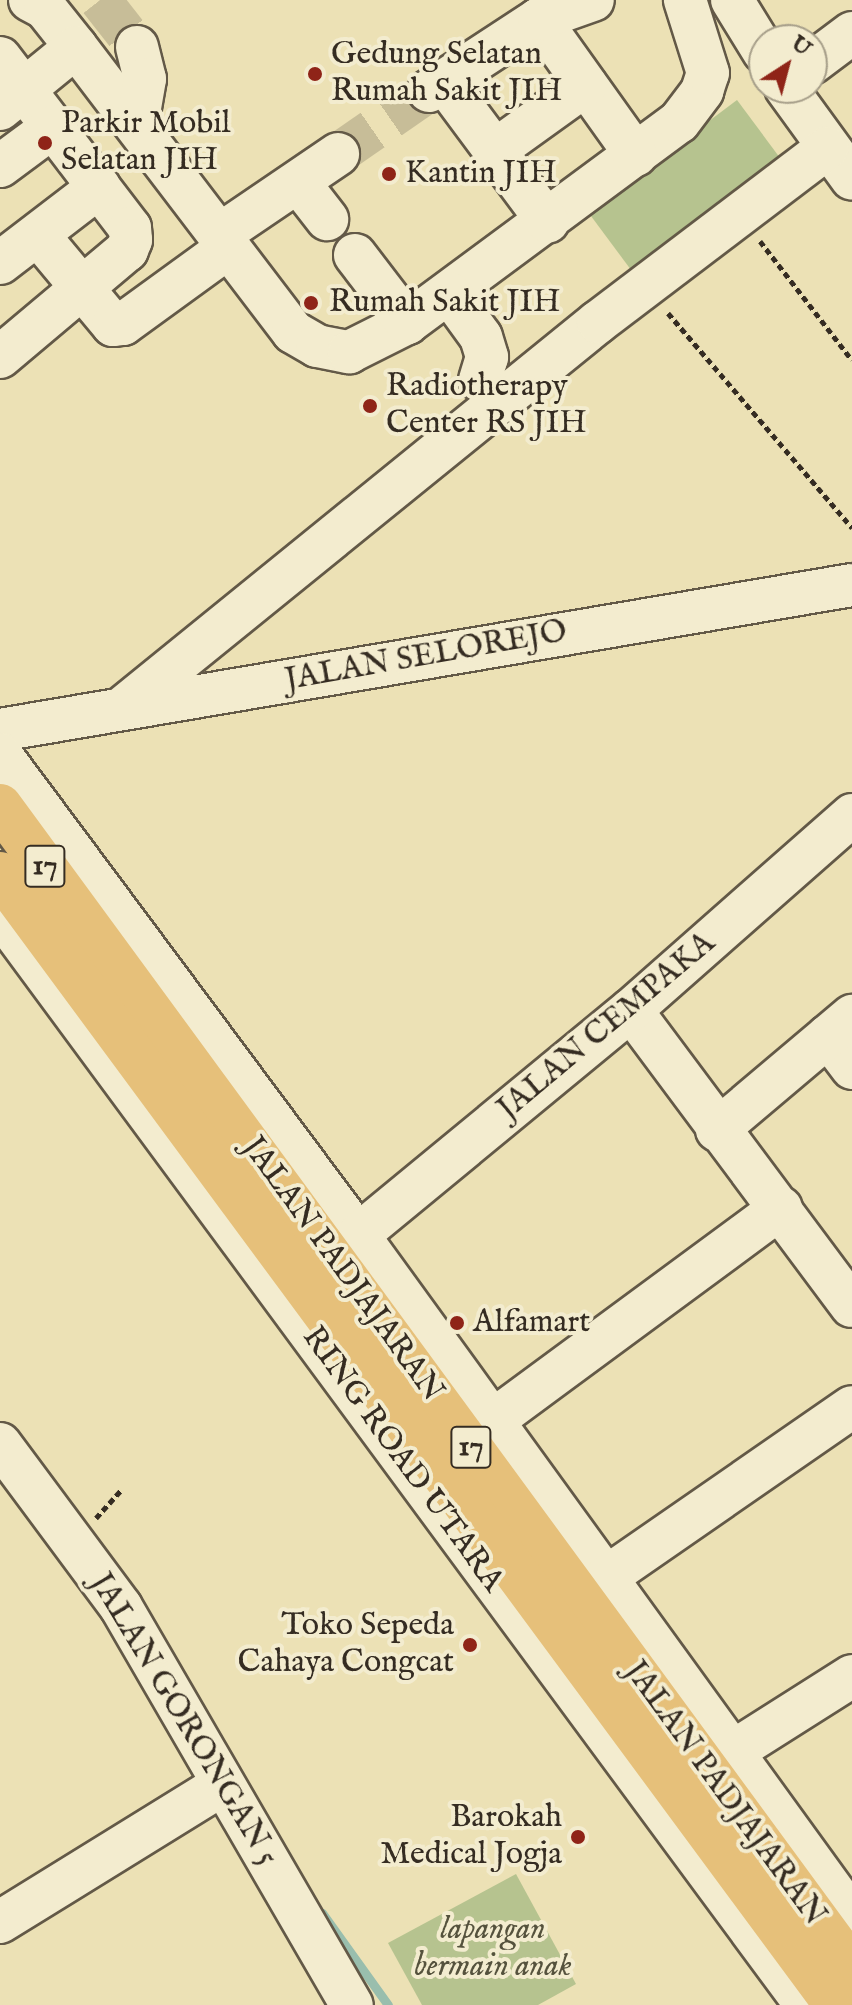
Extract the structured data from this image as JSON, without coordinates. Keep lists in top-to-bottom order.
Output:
{
  "streets": {
    "highway": ["17", "JALAN PADJAJARAN"],
    "street": [
      "JALAN SELOREJO",
      "JALAN CEMPAKA",
      "RING ROAD UTARA",
      "JALAN GORONGAN 5"
    ]
  },
  "crossings": [
    ["JALAN PADJAJARAN", "RING ROAD UTARA"]
  ],
  "parks": ["lapangan bermain anak"],
  "places": [
    "Gedung Selatan Rumah Sakit JIH",
    "Parkir Mobil Selatan JIH",
    "Kantin JIH",
    "Rumah Sakit JIH",
    "Radiotherapy Center RS JIH",
    "Alfamart",
    "Toko Sepeda Cahaya Congcat",
    "Barokah Medical Jogja"
  ],
  "north": "top right"
}
